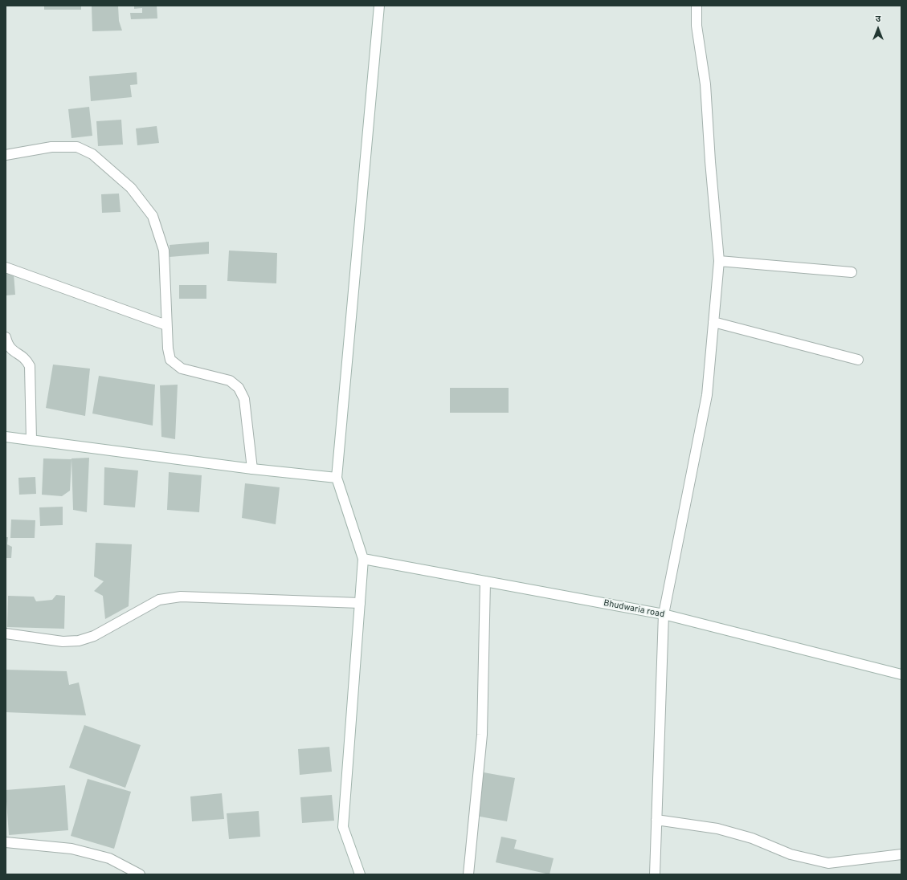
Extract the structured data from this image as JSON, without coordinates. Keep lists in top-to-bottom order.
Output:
{
  "streets": {
    "street": ["Bhudwaria road"]
  },
  "north": "top"
}
